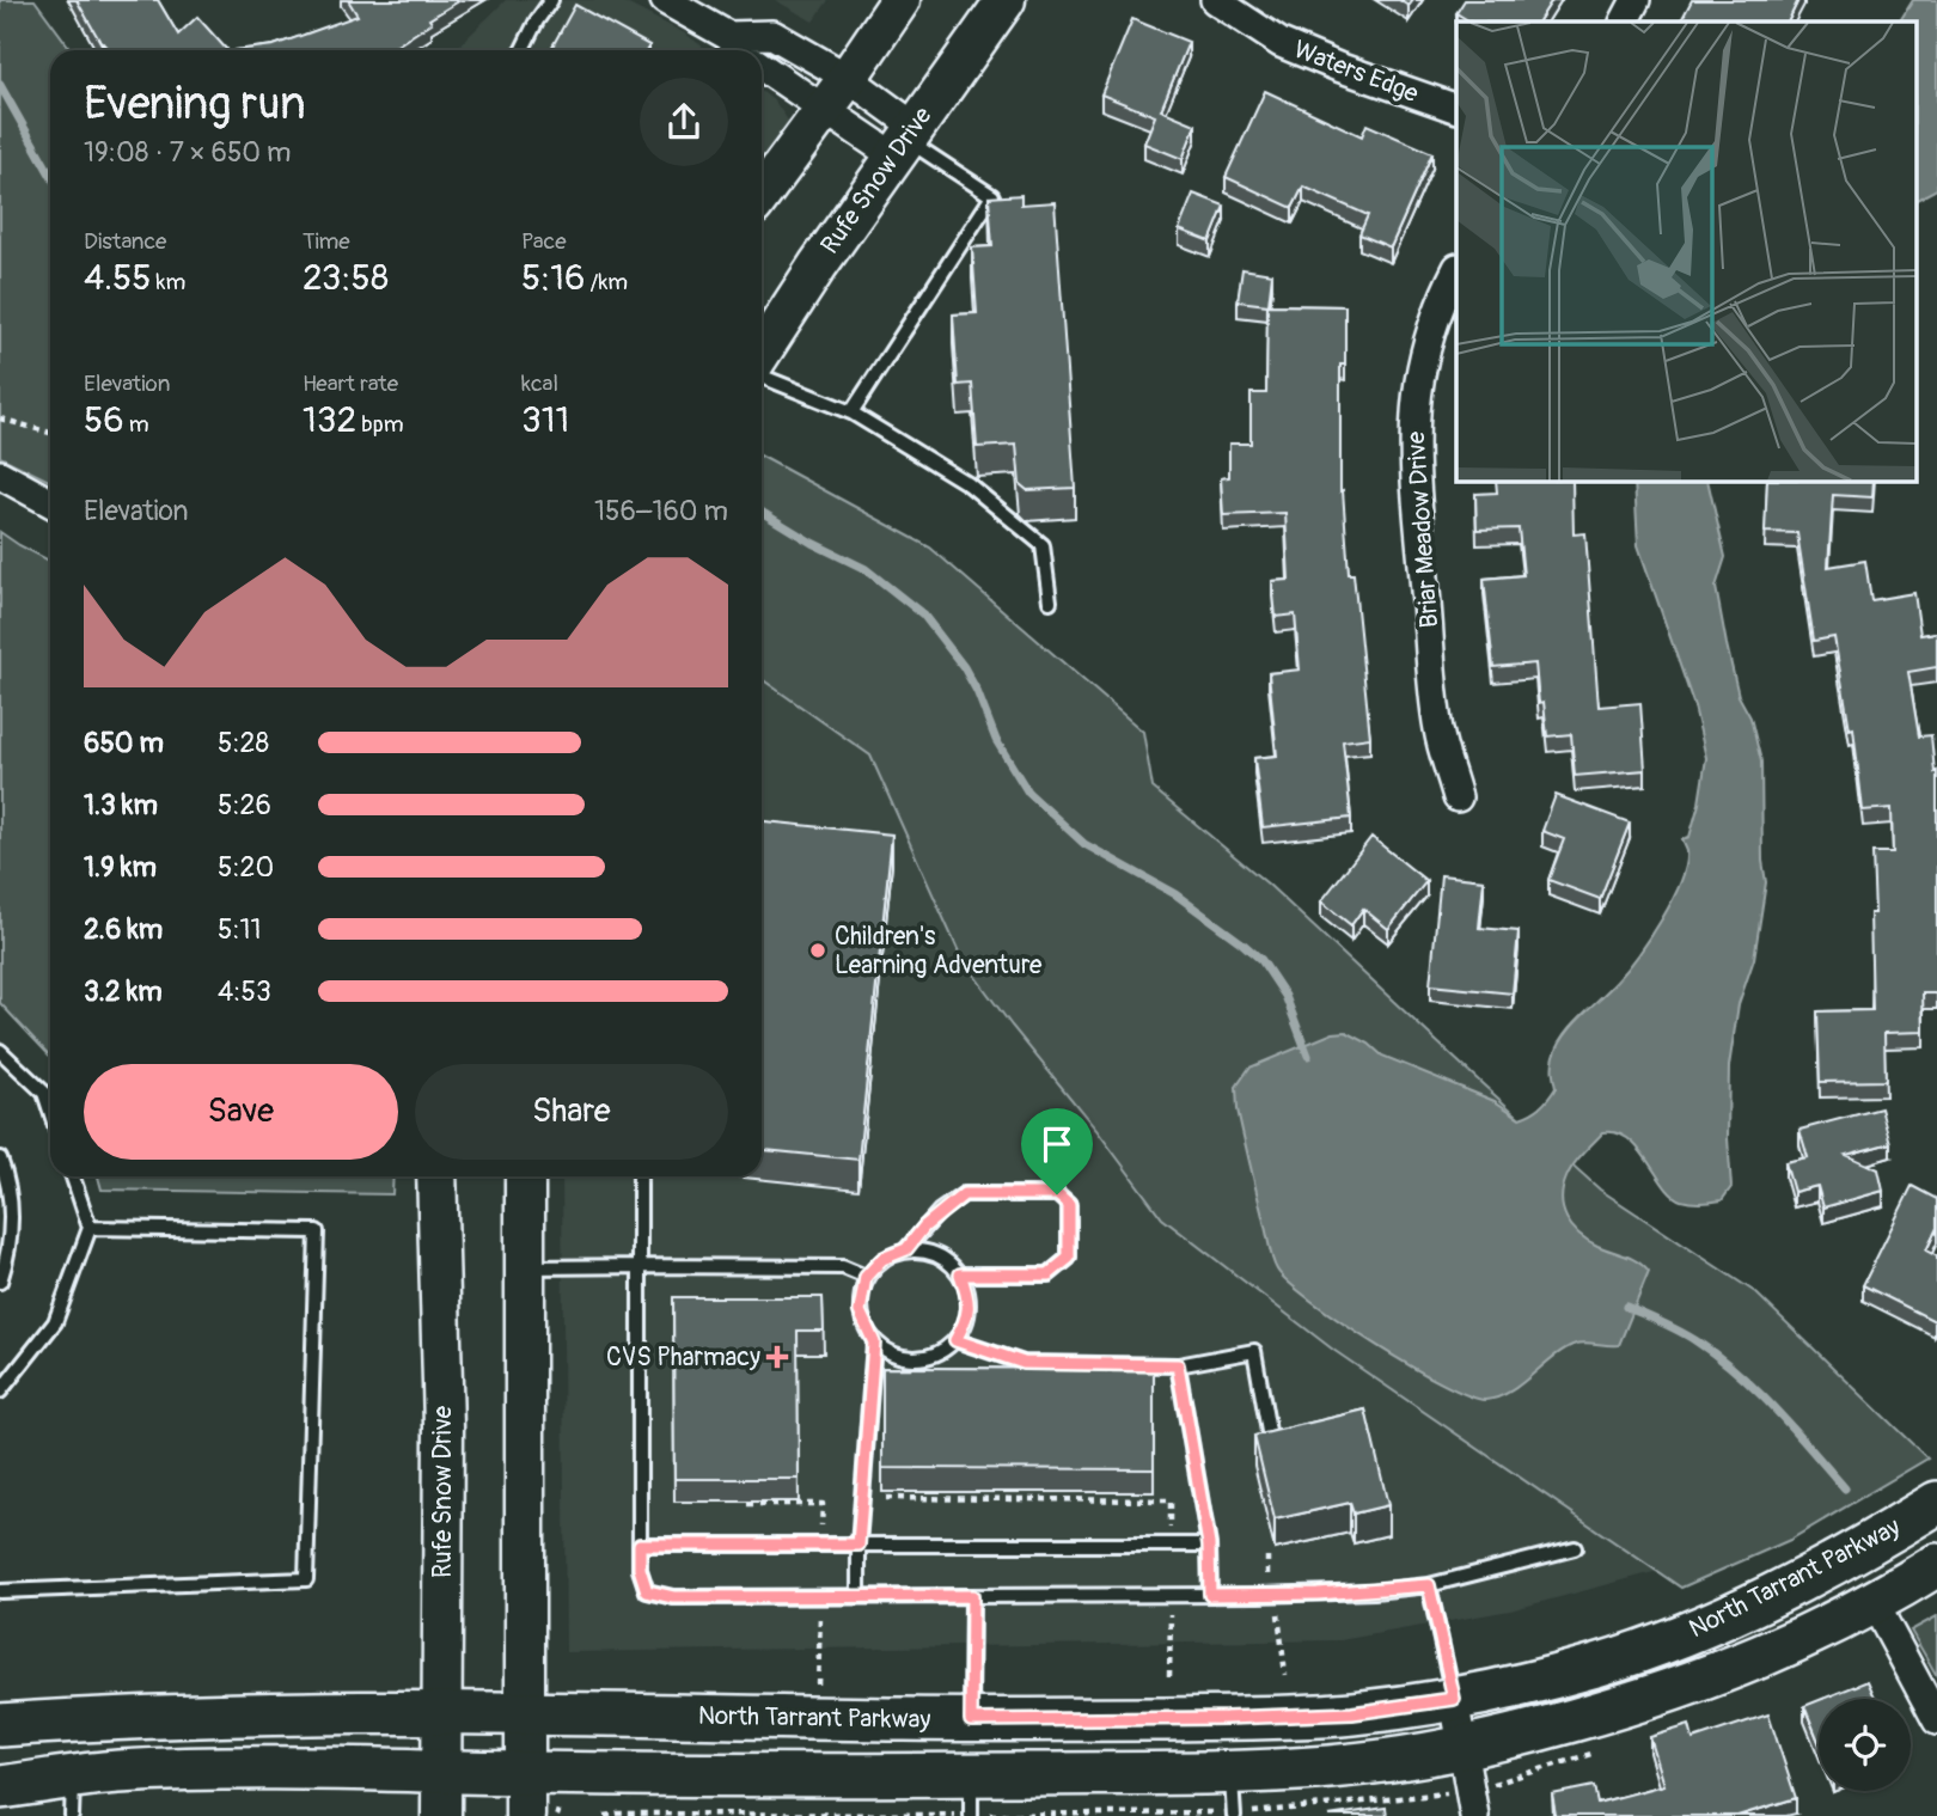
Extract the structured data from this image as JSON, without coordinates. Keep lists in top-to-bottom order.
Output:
{
  "streets": {
    "main road": ["Rufe Snow Drive", "North Tarrant Parkway"],
    "street": ["Waters Edge", "Briar Meadow Drive"]
  },
  "crossings": [
    ["Rufe Snow Drive", "North Tarrant Parkway"]
  ],
  "places": {
    "other": ["Children's Learning Adventure"],
    "health": ["CVS Pharmacy"]
  },
  "page": {
    "heading": ["Evening run", "19:08 · 7 × 650 m"],
    "stats": [
      ["Distance", "4.55 km"],
      ["Time", "23:58"],
      ["Pace", "5:16 /km"],
      ["Elevation", "56 m"],
      ["Heart rate", "132 bpm"],
      ["kcal", "311"]
    ],
    "chart": ["Elevation", "156–160 m"],
    "list": [
      {
        "name": "650 m",
        "note": "5:28"
      },
      {
        "name": "1.3 km",
        "note": "5:26"
      },
      {
        "name": "1.9 km",
        "note": "5:20"
      },
      {
        "name": "2.6 km",
        "note": "5:11"
      },
      {
        "name": "3.2 km",
        "note": "4:53"
      }
    ],
    "buttons": ["Save", "Share"]
  }
}
